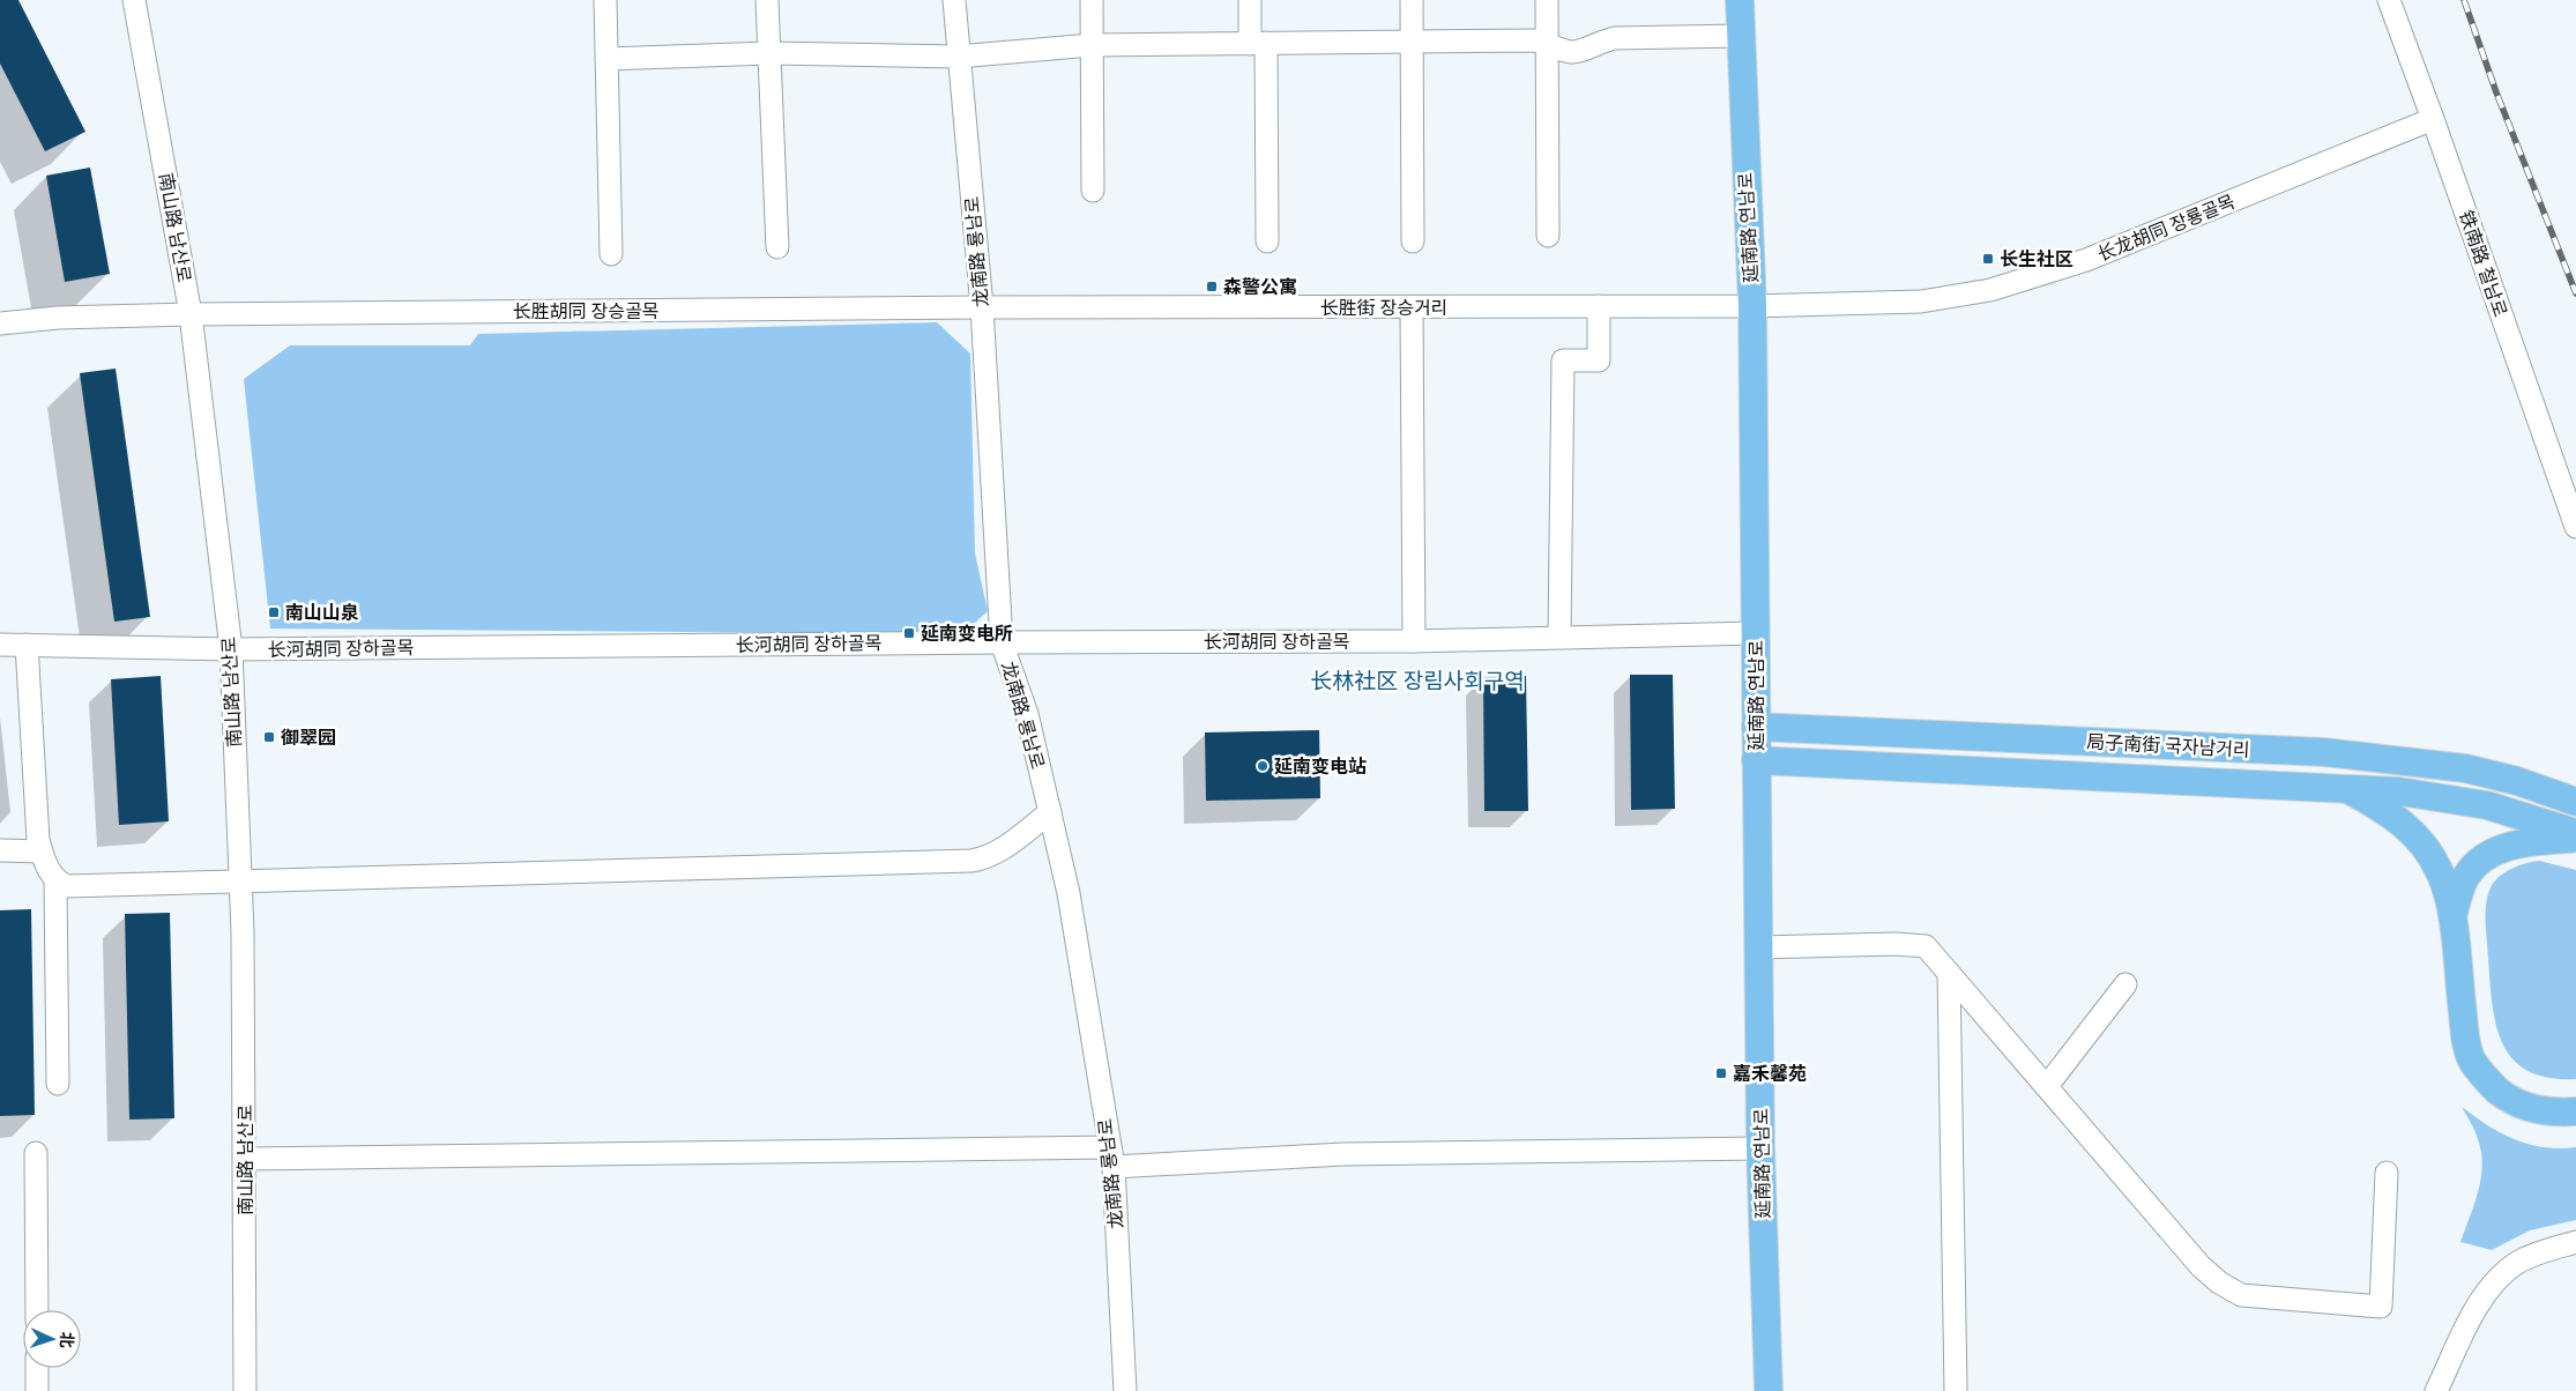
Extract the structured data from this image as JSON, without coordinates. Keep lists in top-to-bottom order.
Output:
{
  "streets": {
    "main road": ["延南路 연남로", "局子南街 국자남거리"],
    "street": [
      "南山路 남산로",
      "长龙胡同 장룡골목",
      "龙南路 룡남로",
      "铁南路 철남로",
      "长胜街 장승거리",
      "长胜胡同 장승골목",
      "长河胡同 장하골목"
    ]
  },
  "crossings": [
    ["南山路 남산로", "长胜胡同 장승골목"],
    ["南山路 남산로", "长河胡同 장하골목"],
    ["延南路 연남로", "长龙胡同 장룡골목"],
    ["延南路 연남로", "长胜街 장승거리"],
    ["延南路 연남로", "长河胡同 장하골목"],
    ["延南路 연남로", "局子南街 국자남거리"],
    ["长龙胡同 장룡골목", "铁南路 철남로"],
    ["长龙胡同 장룡골목", "长胜街 장승거리"],
    ["龙南路 룡남로", "长胜街 장승거리"],
    ["龙南路 룡남로", "长胜胡同 장승골목"],
    ["龙南路 룡남로", "长河胡同 장하골목"],
    ["长胜街 장승거리", "长胜胡同 장승골목"]
  ],
  "districts": ["长林社区 장림사회구역"],
  "places": {
    "transit": [
      "长生社区",
      "森警公寓",
      "南山山泉",
      "延南变电所",
      "御翠园",
      "嘉禾馨苑"
    ],
    "other": ["延南变电站"]
  },
  "north": "right"
}
